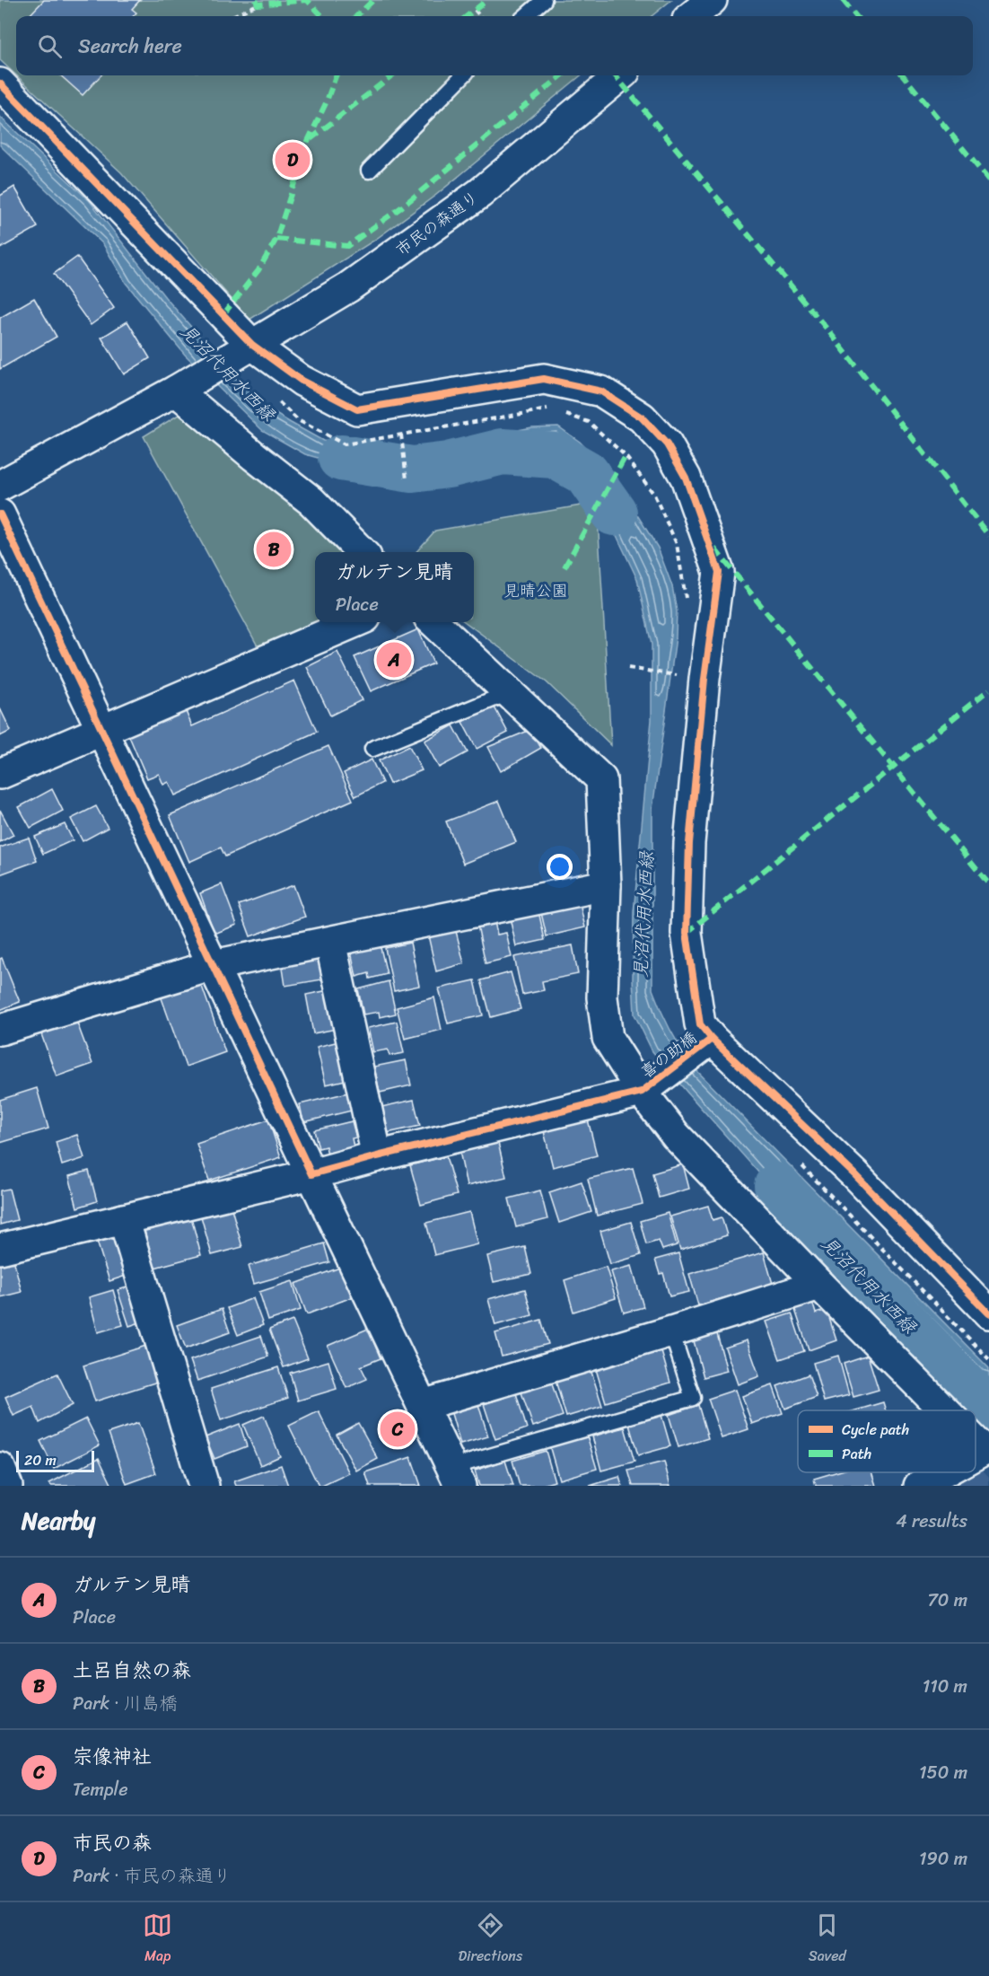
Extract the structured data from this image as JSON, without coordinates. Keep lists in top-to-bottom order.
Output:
{
  "streets": {
    "street": ["市民の森通り", "喜の助橋"]
  },
  "water": ["見沼代用水西縁", "見沼代用水西緑"],
  "parks": ["見晴公園"],
  "legend": ["Cycle path", "Path"],
  "scale_bar": "20 m",
  "page": {
    "search": "Search here",
    "pins": [
      "D",
      "B",
      "A",
      "C"
    ],
    "popup": ["ガルテン見晴", "Place"],
    "scale": "20 m",
    "heading": ["Nearby", "4 results"],
    "list": [
      {
        "mark": "A",
        "name": "ガルテン見晴",
        "note": "Place",
        "value": "70 m"
      },
      {
        "mark": "B",
        "name": "土呂自然の森",
        "note": "Park · 川島橋",
        "value": "110 m"
      },
      {
        "mark": "C",
        "name": "宗像神社",
        "note": "Temple",
        "value": "150 m"
      },
      {
        "mark": "D",
        "name": "市民の森",
        "note": "Park · 市民の森通り",
        "value": "190 m"
      }
    ],
    "nav": ["Map", "Directions", "Saved"]
  }
}
